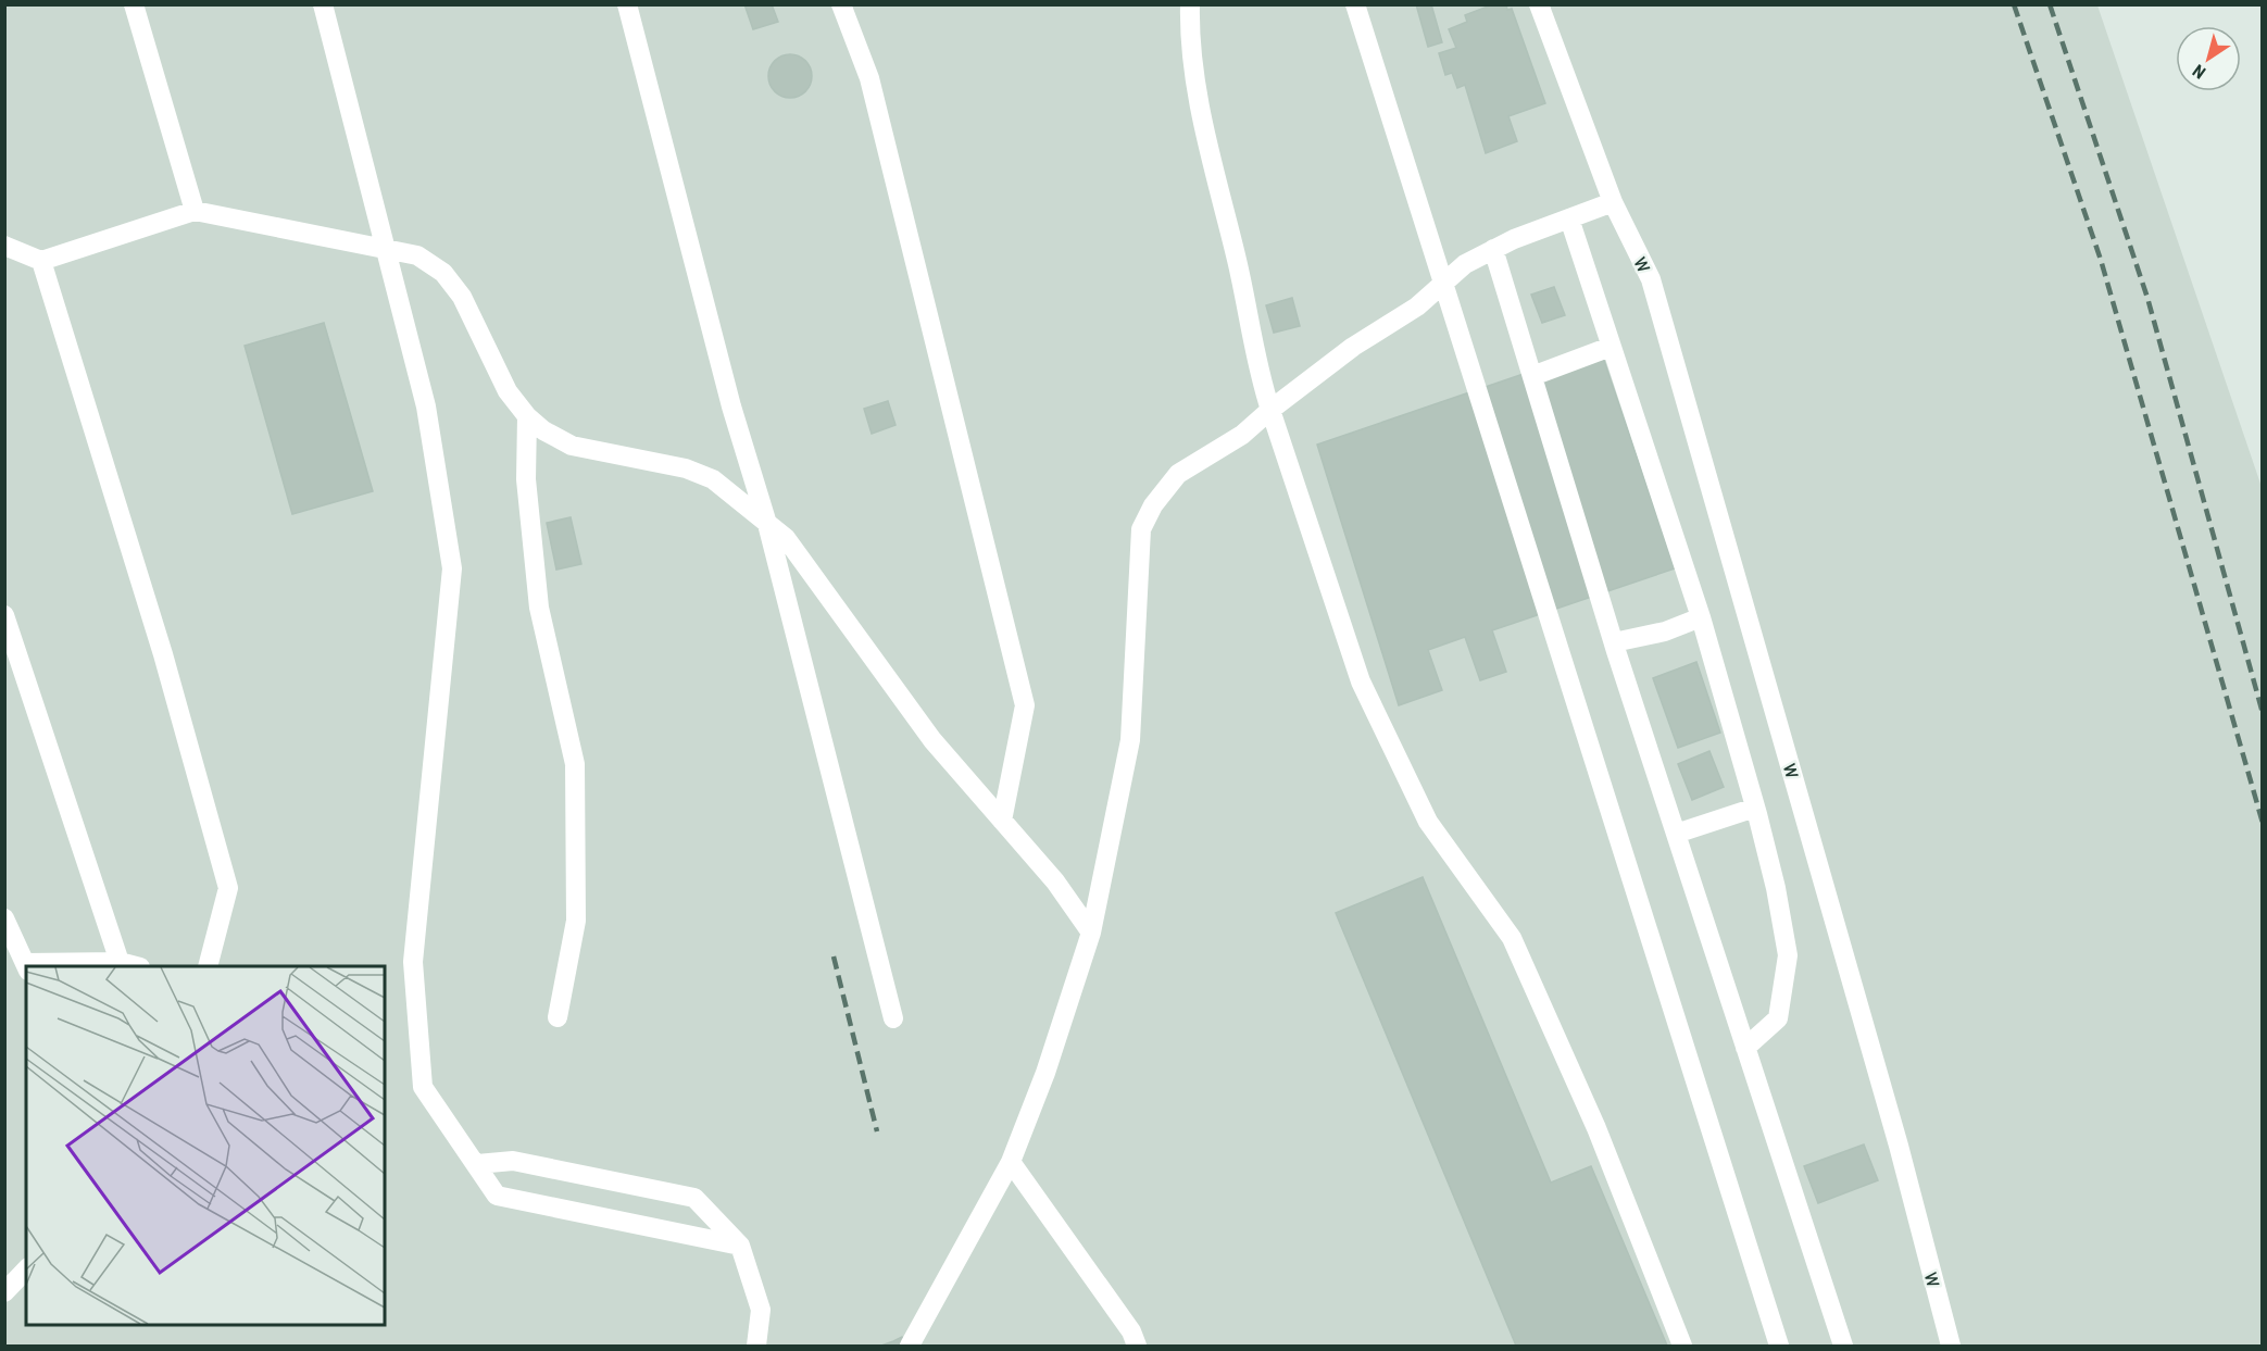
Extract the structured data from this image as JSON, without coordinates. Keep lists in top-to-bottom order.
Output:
{
  "streets": {
    "lane": ["w"]
  },
  "north": "bottom left"
}
